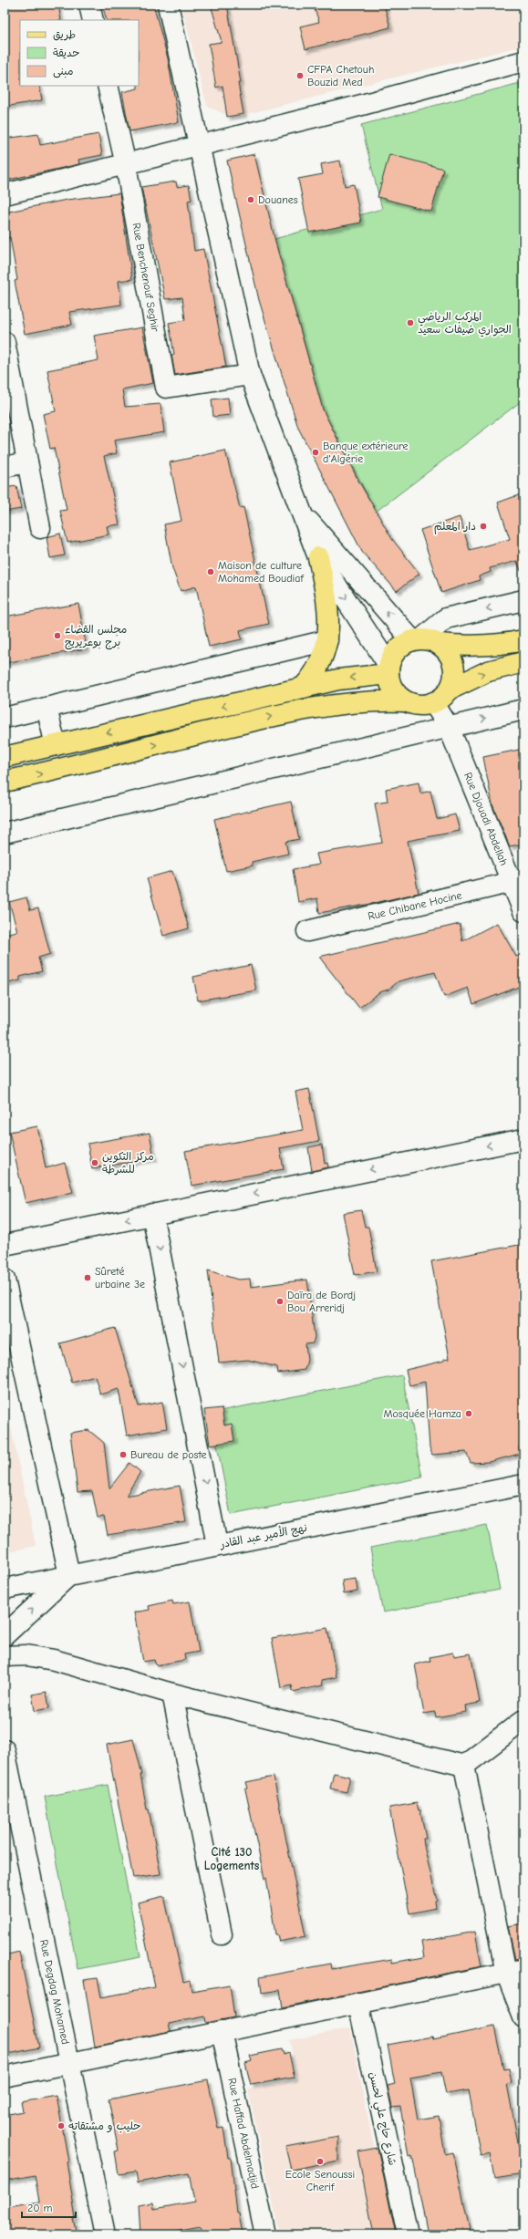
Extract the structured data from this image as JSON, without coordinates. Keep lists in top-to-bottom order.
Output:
{
  "streets": {
    "street": [
      "Rue Benchenouf Seghir",
      "Rue Djouadi Abdellah",
      "Rue Chibane Hocine",
      "نهج الأمير عبد القادر",
      "Rue Degdag Mohamed",
      "شارع حاج علي لحسن",
      "Rue Haffad Abdelmadjid"
    ]
  },
  "crossings": [
    ["Rue Djouadi Abdellah", "Rue Chibane Hocine"]
  ],
  "districts": ["Cité 130 Logements"],
  "places": [
    "CFPA Chetouh Bouzid Med",
    "Douanes",
    "المركب الرياضي الجواري ضيفات سعيد",
    "Banque extérieure d'Algérie",
    "دار المعلم",
    "Maison de culture Mohamed Boudiaf",
    "مجلس القضاء برج بوعريريج",
    "مركز التكوين للشرطة",
    "Sûreté urbaine 3e",
    "Daïra de Bordj Bou Arreridj",
    "Mosquée Hamza",
    "Bureau de poste",
    "حليب و مشتقاته",
    "Ecole Senoussi Cherif"
  ],
  "legend": ["طريق", "حديقة", "مبنى"],
  "scale_bar": "20 m"
}
